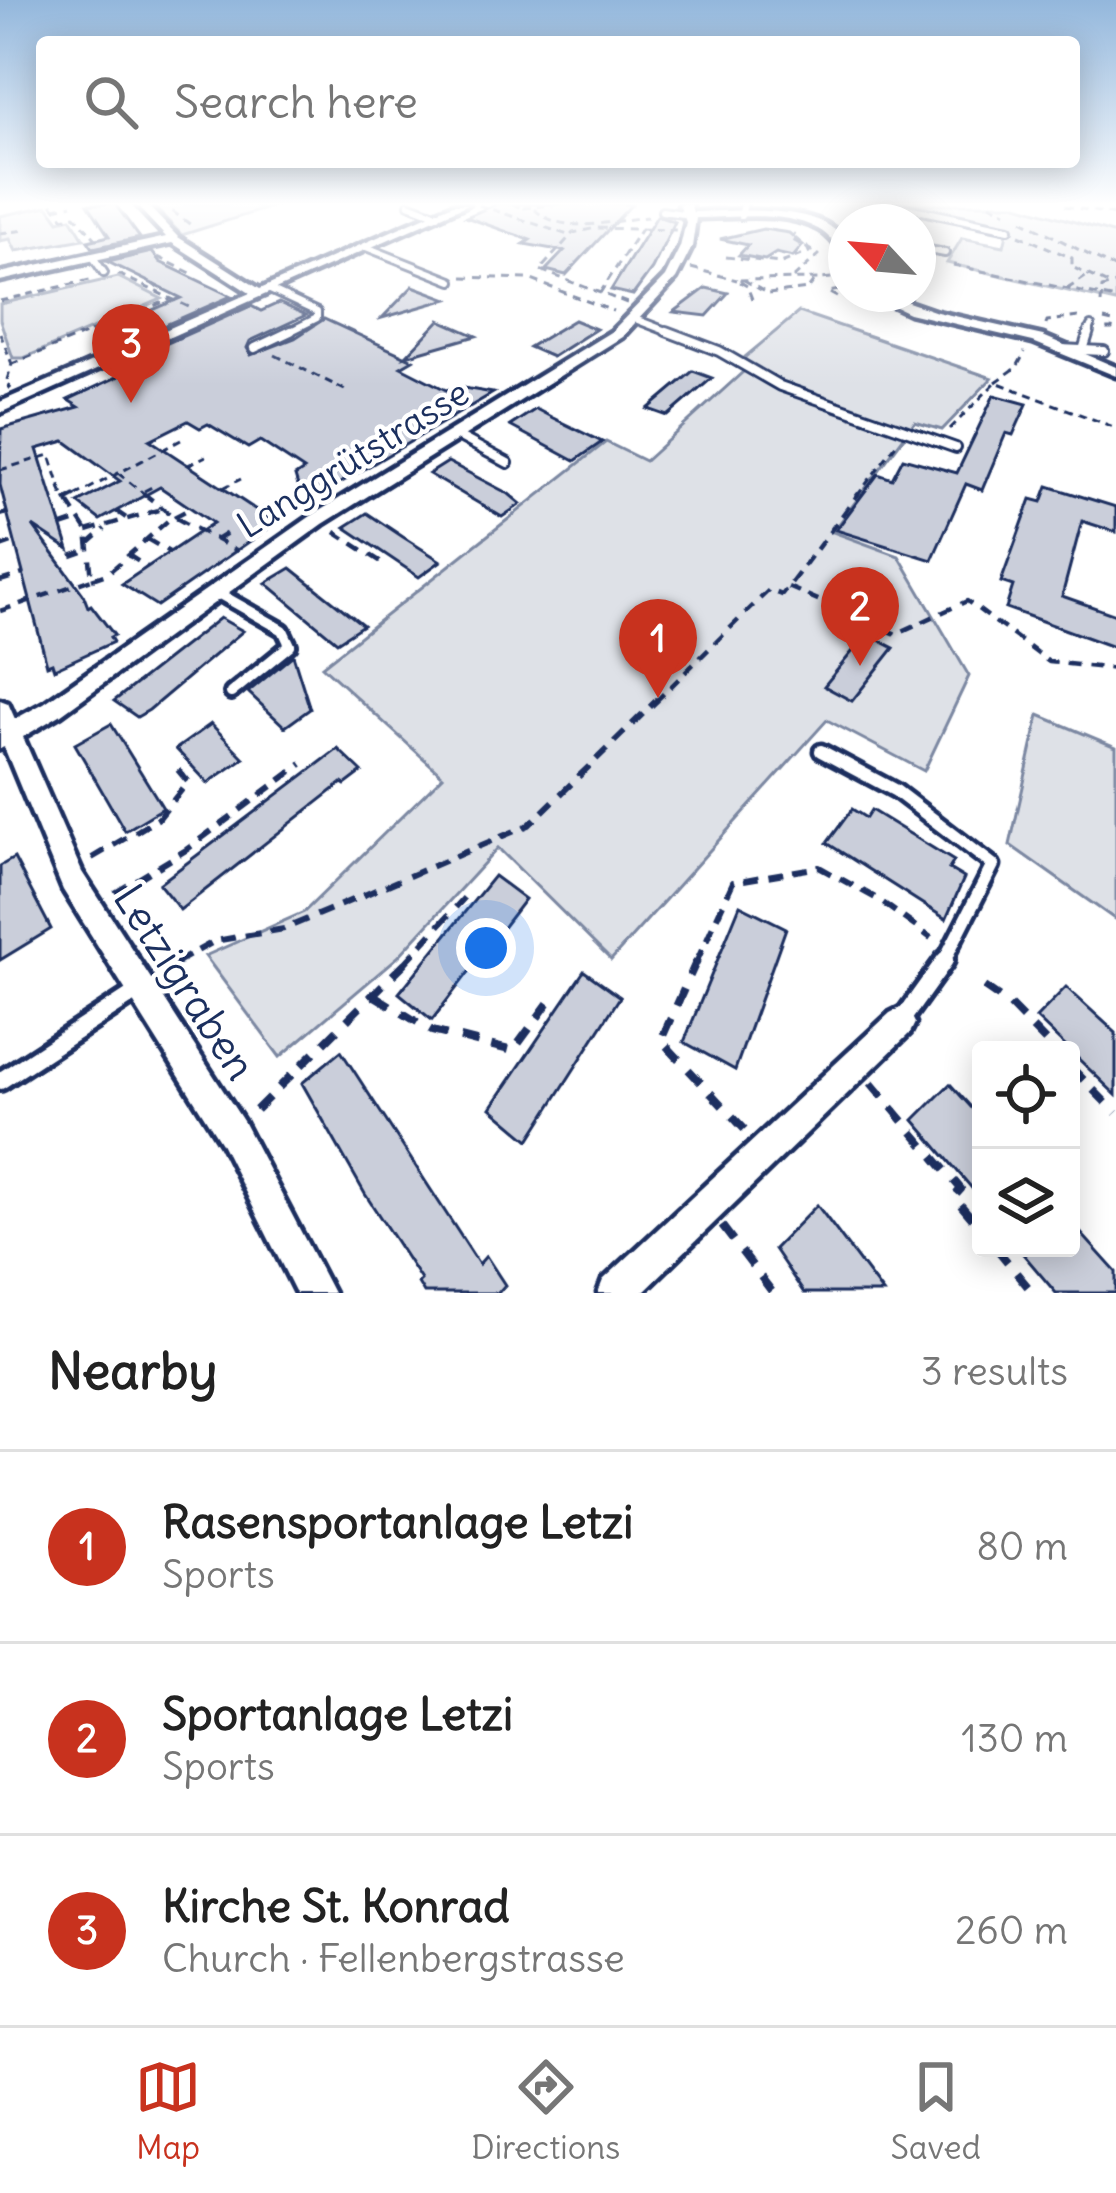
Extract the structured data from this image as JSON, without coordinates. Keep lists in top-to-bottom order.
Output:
{
  "streets": {
    "street": ["Langgrütstrasse", "Letzigraben"]
  },
  "crossings": [
    ["Langgrütstrasse", "Letzigraben"]
  ],
  "north": "top left",
  "page": {
    "search": "Search here",
    "pins": ["3", "2", "1"],
    "heading": ["Nearby", "3 results"],
    "list": [
      {
        "mark": "1",
        "name": "Rasensportanlage Letzi",
        "note": "Sports",
        "value": "80 m"
      },
      {
        "mark": "2",
        "name": "Sportanlage Letzi",
        "note": "Sports",
        "value": "130 m"
      },
      {
        "mark": "3",
        "name": "Kirche St. Konrad",
        "note": "Church · Fellenbergstrasse",
        "value": "260 m"
      }
    ],
    "nav": ["Map", "Directions", "Saved"]
  }
}
